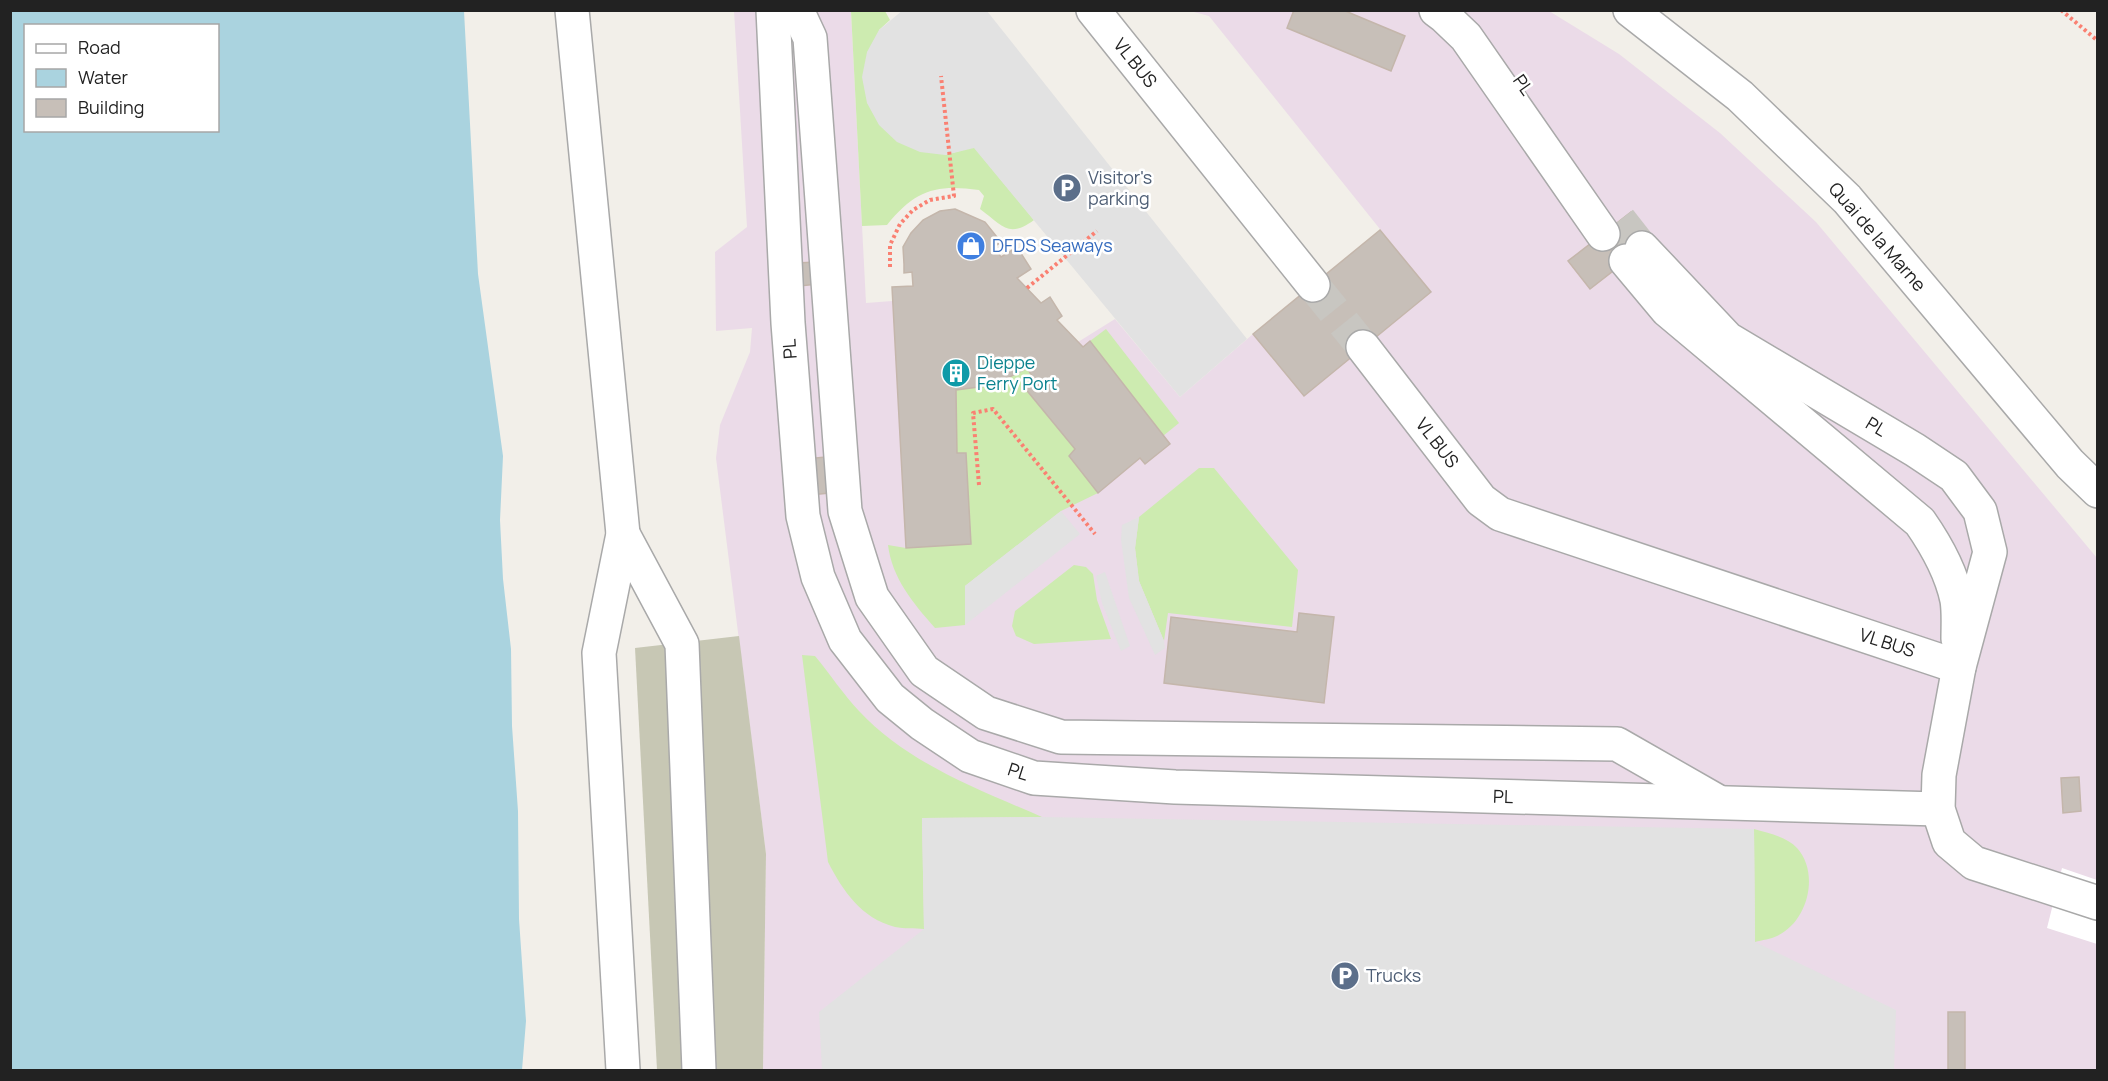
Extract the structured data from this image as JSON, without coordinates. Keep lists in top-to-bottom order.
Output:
{
  "streets": {
    "street": ["VL BUS", "PL", "Quai de la Marne"]
  },
  "crossings": [
    ["VL BUS", "PL"]
  ],
  "places": {
    "parking": ["Visitor's parking", "Trucks"],
    "shop": ["DFDS Seaways"],
    "building": ["Dieppe Ferry Port"]
  },
  "legend": ["Road", "Water", "Building"]
}
